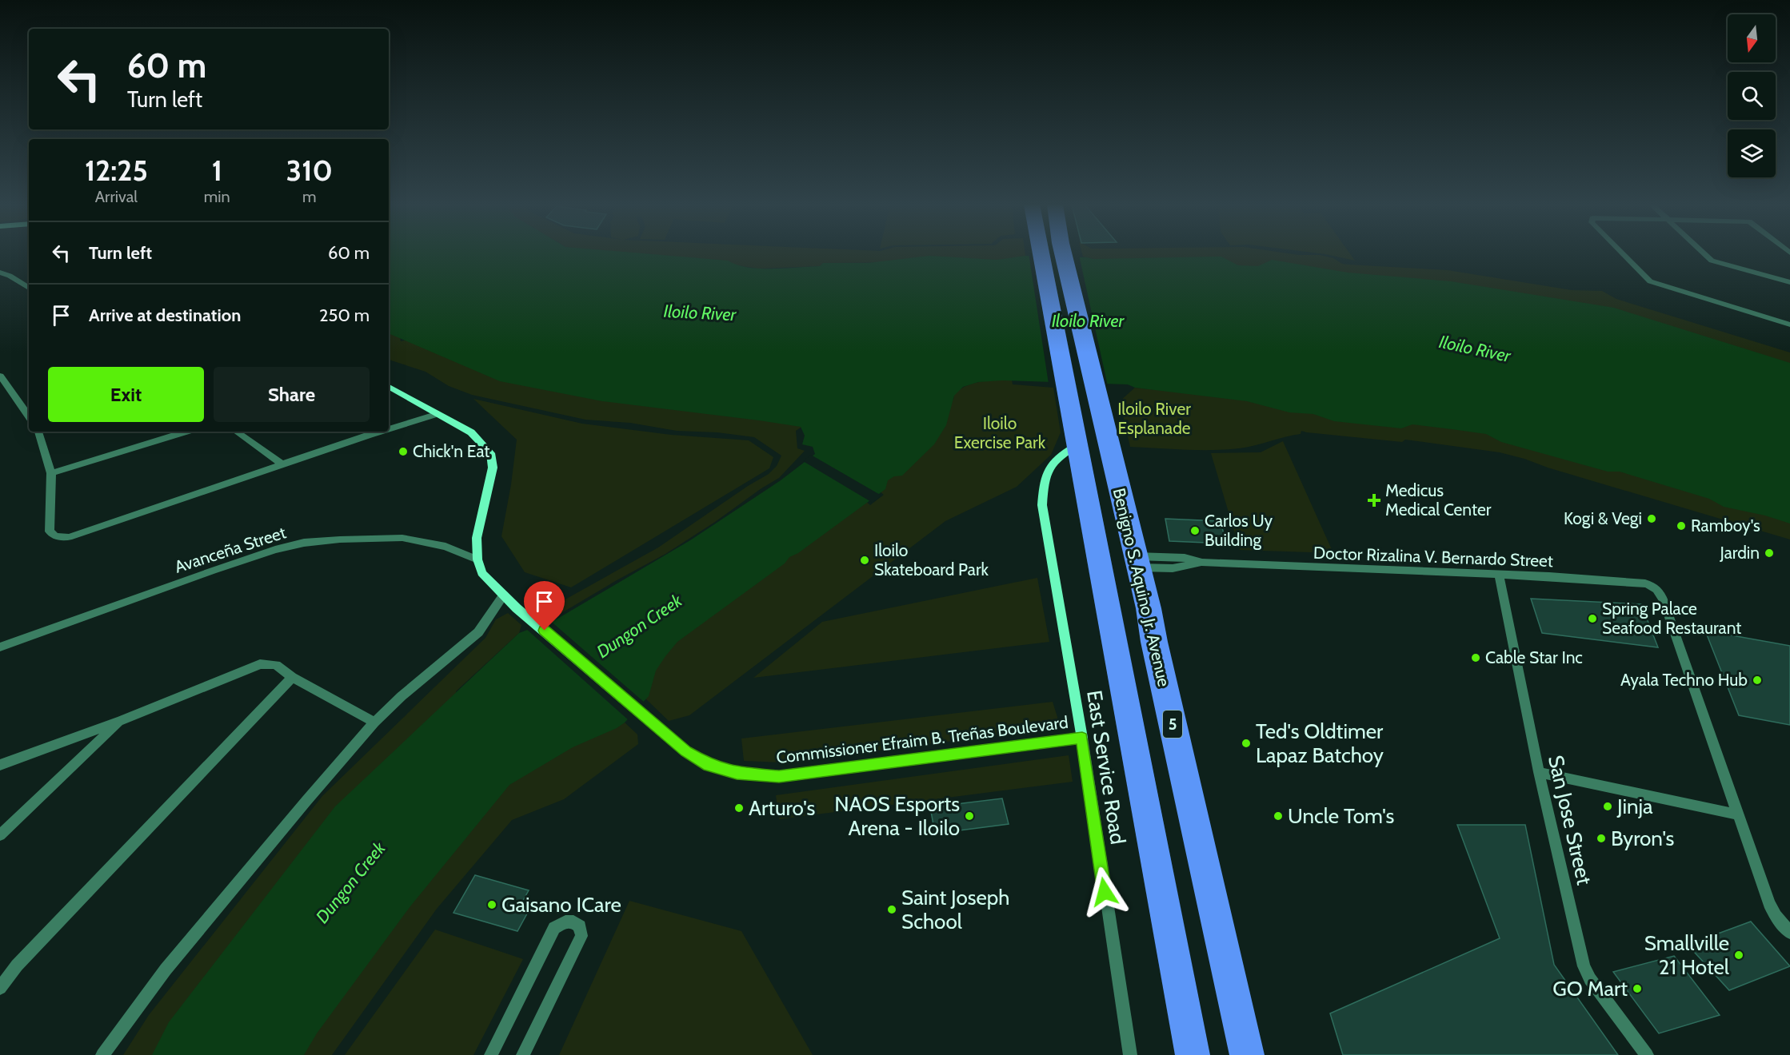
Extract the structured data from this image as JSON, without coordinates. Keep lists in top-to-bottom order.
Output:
{
  "streets": {
    "highway": ["Benigno S. Aquino Jr. Avenue", "5"],
    "main road": ["Commissioner Efraim B. Treñas Boulevard", "East Service Road"],
    "street": ["Avanceña Street", "Doctor Rizalina V. Bernardo Street", "San Jose Street"]
  },
  "crossings": [
    ["Avanceña Street", "Commissioner Efraim B. Treñas Boulevard"],
    ["Doctor Rizalina V. Bernardo Street", "Benigno S. Aquino Jr. Avenue"],
    ["Doctor Rizalina V. Bernardo Street", "San Jose Street"],
    ["Benigno S. Aquino Jr. Avenue", "East Service Road"],
    ["Commissioner Efraim B. Treñas Boulevard", "East Service Road"]
  ],
  "water": ["Iloilo River", "Dungon Creek"],
  "parks": ["Iloilo River Esplanade", "Iloilo Exercise Park"],
  "places": {
    "other": [
      "Chick'n Eat",
      "Kogi & Vegi",
      "Ramboy's",
      "Carlos Uy Building",
      "Jardin",
      "Iloilo Skateboard Park",
      "Spring Palace Seafood Restaurant",
      "Cable Star Inc",
      "Ayala Techno Hub",
      "Ted's Oldtimer Lapaz Batchoy",
      "Jinja",
      "Arturo's",
      "NAOS Esports Arena - Iloilo",
      "Uncle Tom's",
      "Byron's",
      "Gaisano ICare",
      "Saint Joseph School",
      "Smallville 21 Hotel",
      "GO Mart"
    ],
    "health": ["Medicus Medical Center"]
  },
  "north": "bottom",
  "page": {
    "turn": ["60 m", "Turn left"],
    "eta": [
      "12:25",
      "Arrival",
      "1",
      "min",
      "310",
      "m"
    ],
    "list": [
      {
        "name": "Turn left",
        "value": "60 m"
      },
      {
        "name": "Arrive at destination",
        "value": "250 m"
      }
    ],
    "buttons": ["Exit", "Share"]
  }
}
